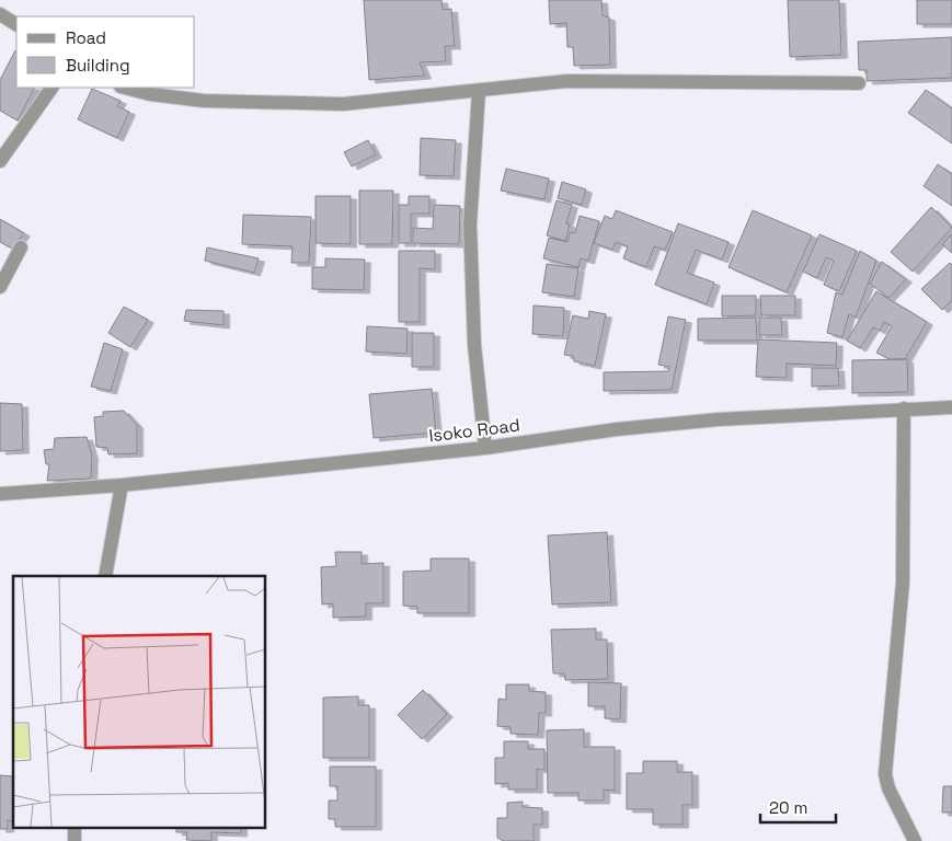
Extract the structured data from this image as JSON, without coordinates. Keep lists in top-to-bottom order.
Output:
{
  "streets": {
    "street": ["Isoko Road"]
  },
  "legend": ["Road", "Building"],
  "scale_bar": "20 m"
}
